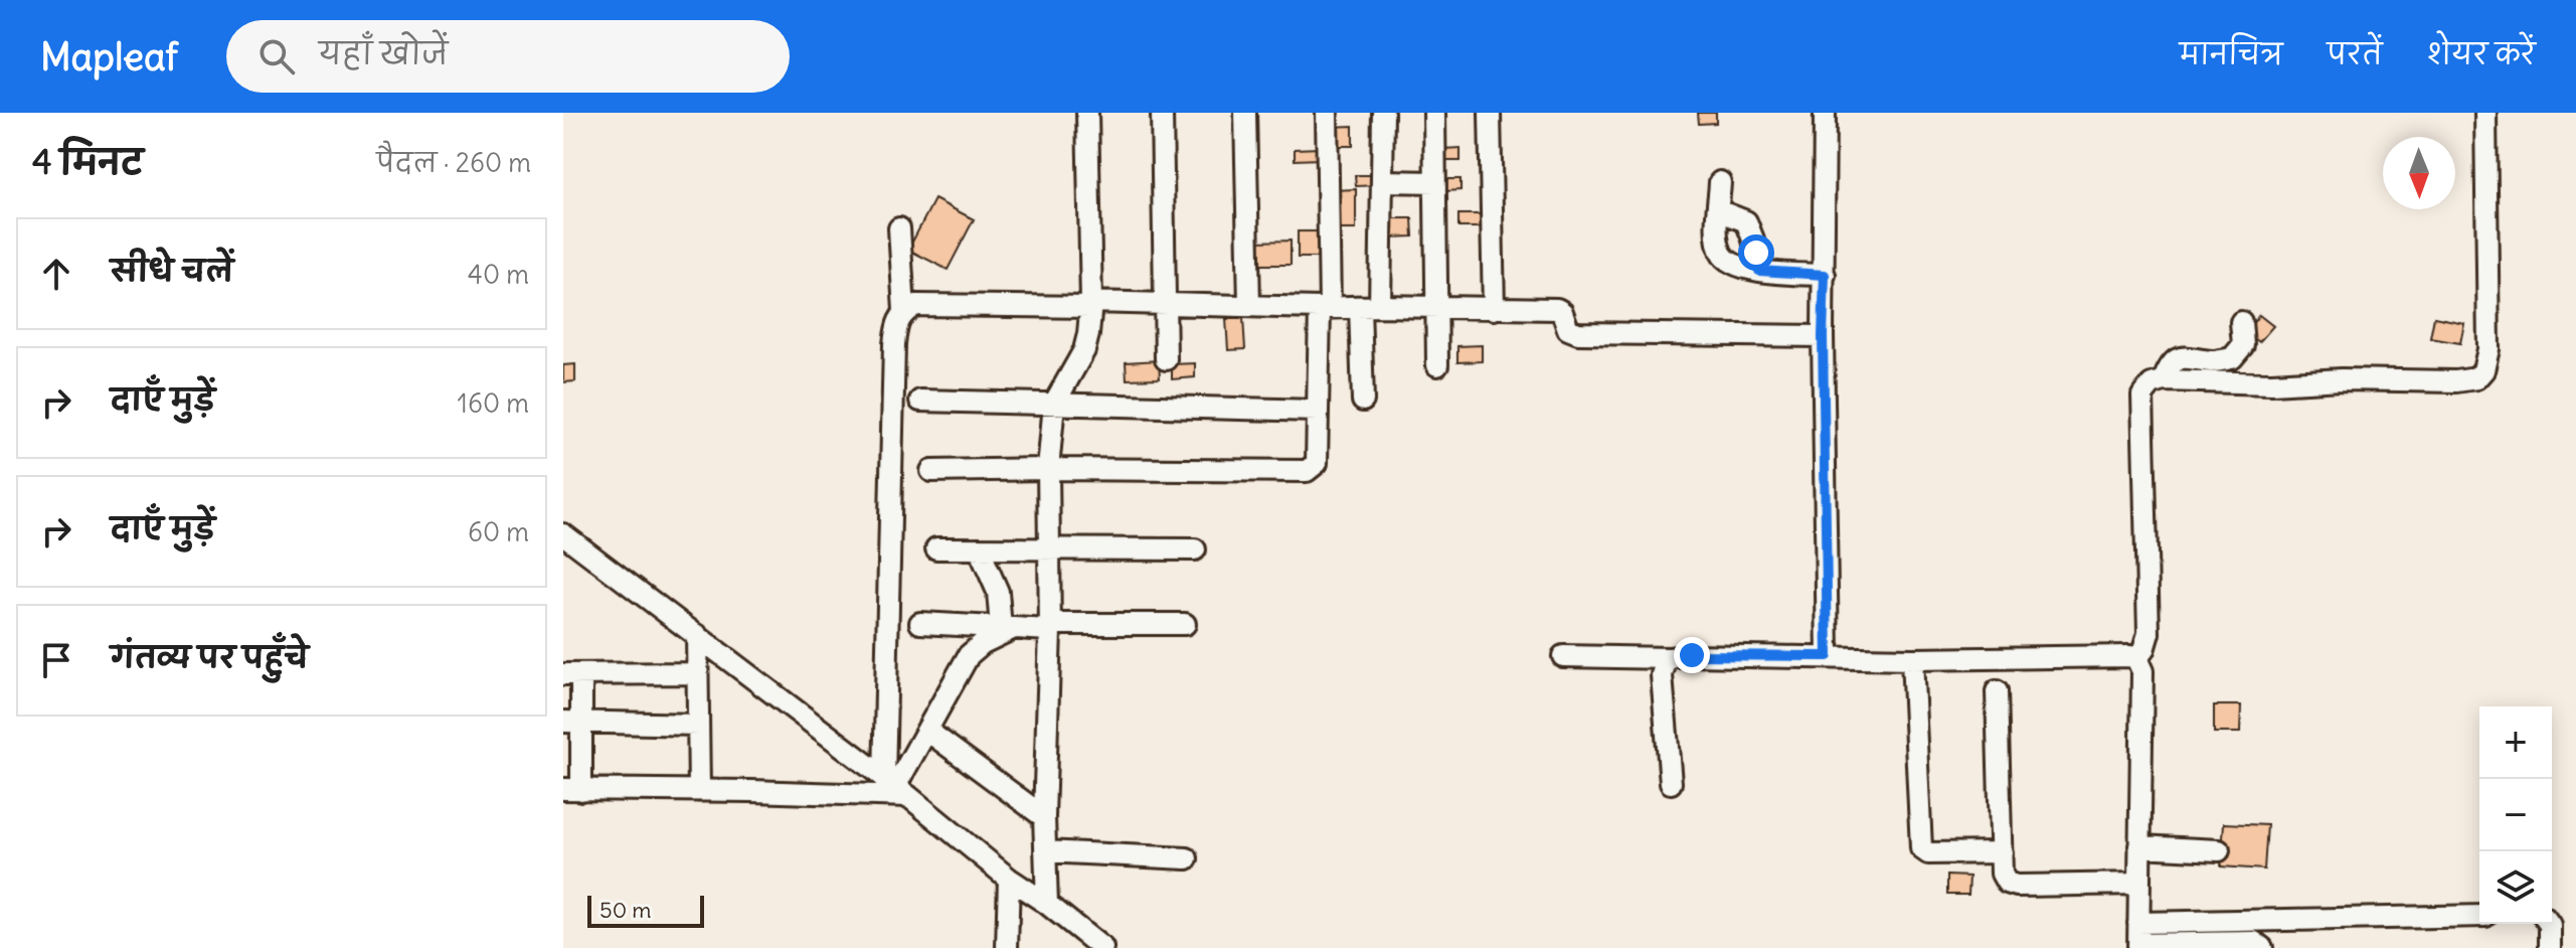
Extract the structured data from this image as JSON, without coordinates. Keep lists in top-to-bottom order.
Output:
{
  "scale_bar": "50 m",
  "north": "bottom",
  "page": {
    "header": "Mapleaf",
    "search": "यहाँ खोजें",
    "nav": ["मानचित्र", "परतें", "शेयर करें"],
    "heading": ["4 मिनट", "पैदल · 260 m"],
    "list": [
      ["सीधे चलें", "40 m"],
      ["दाएँ मुड़ें", "160 m"],
      ["दाएँ मुड़ें", "60 m"],
      "गंतव्य पर पहुँचे"
    ],
    "map_buttons": ["+", "−"],
    "scale": "50 m"
  }
}
